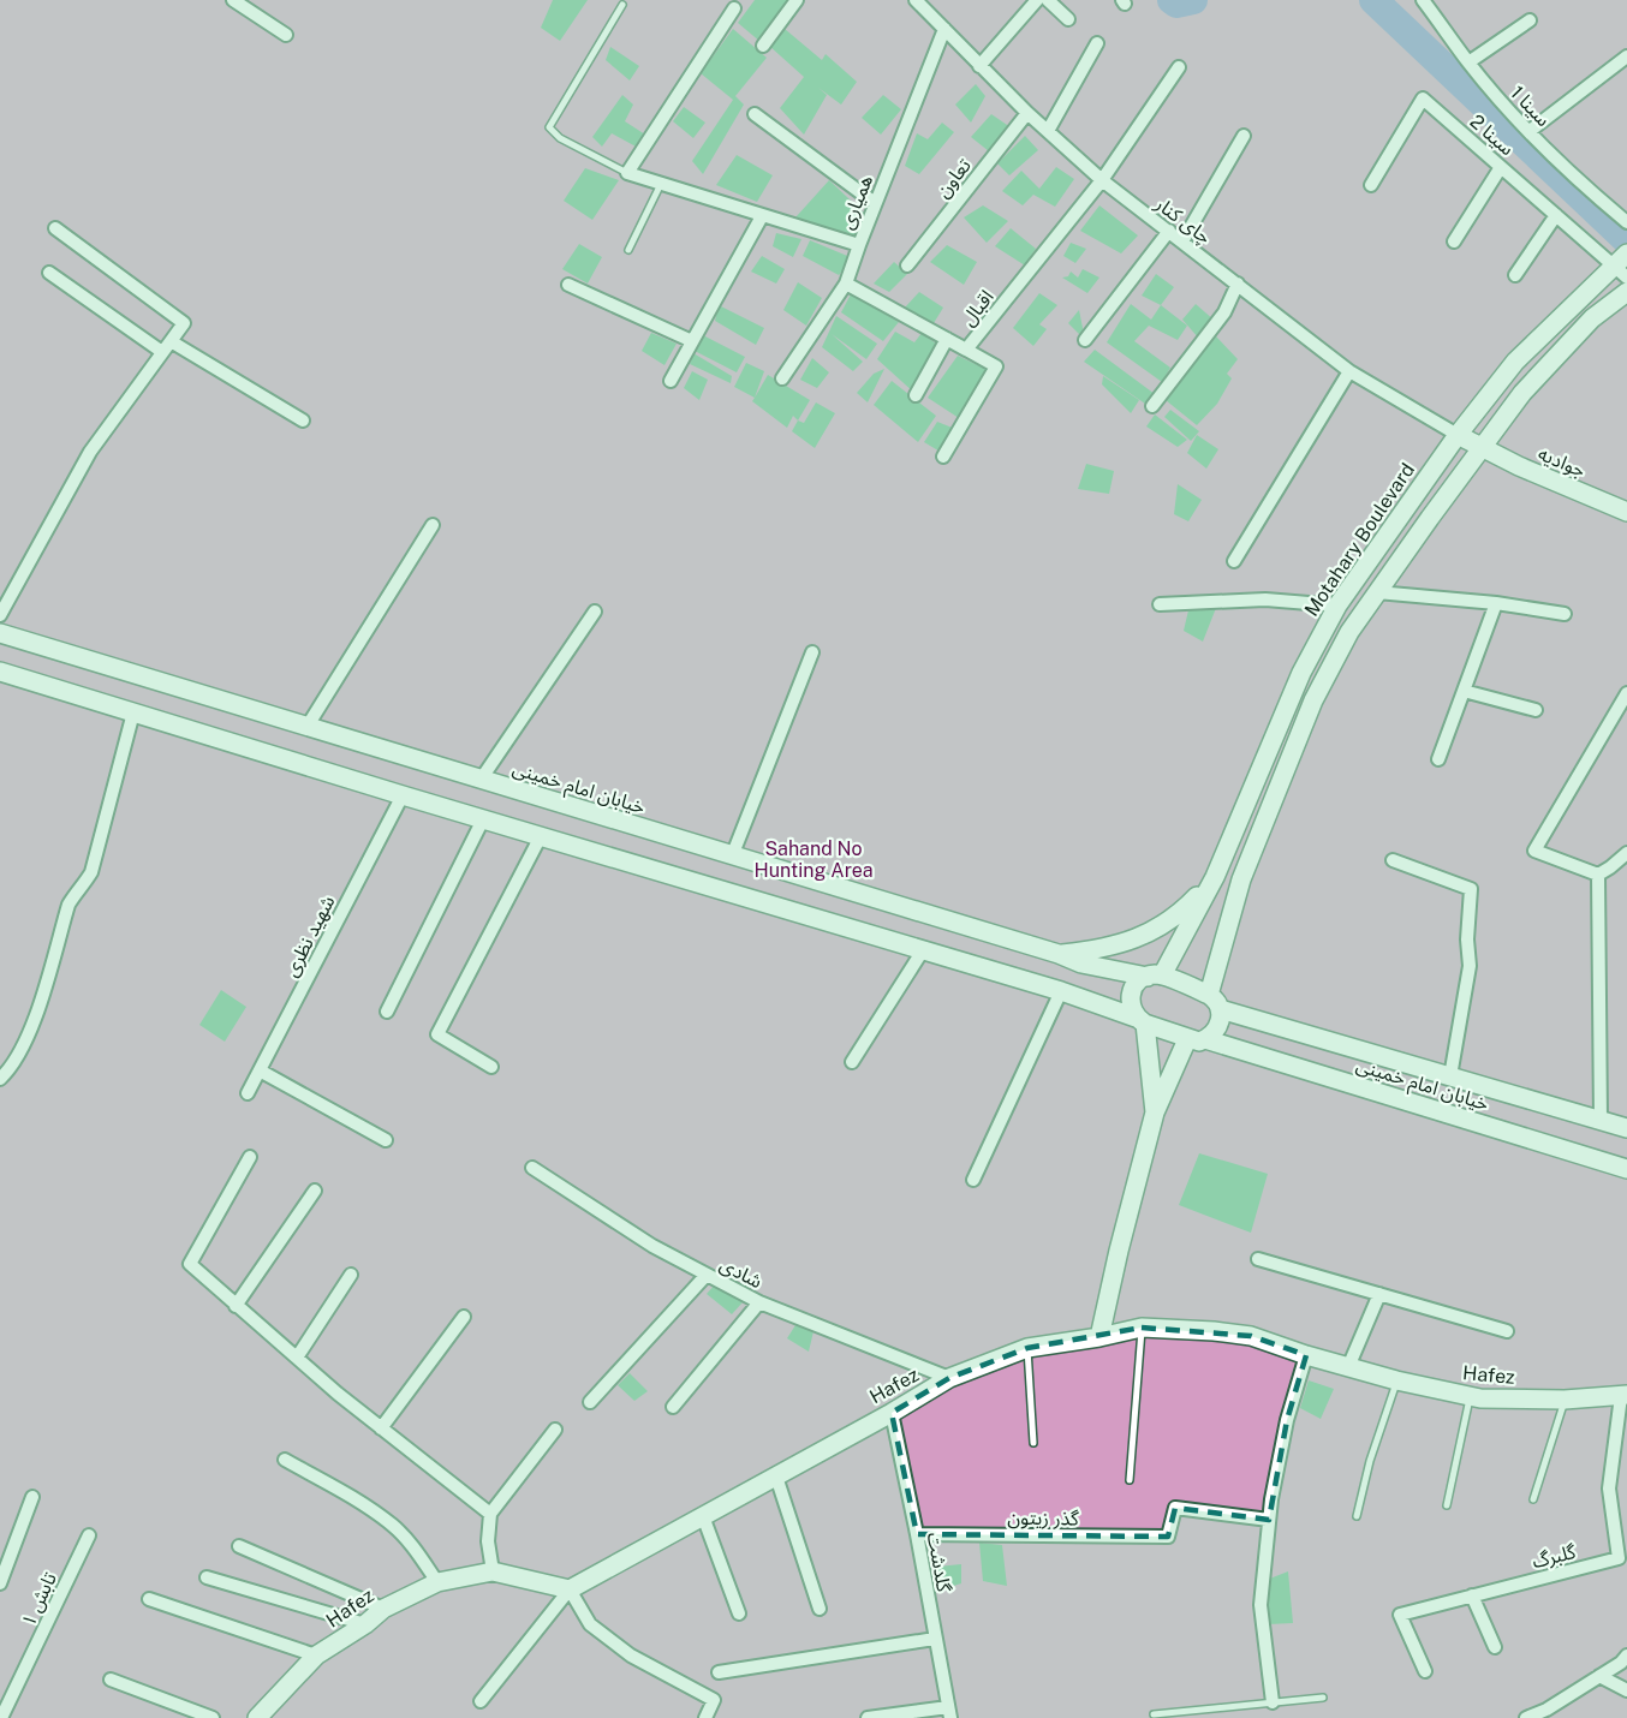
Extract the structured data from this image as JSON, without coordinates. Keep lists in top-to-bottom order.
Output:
{
  "streets": {
    "main road": [
      "جوادیه",
      "Motahary Boulevard",
      "خیابان امام خمینی",
      "Hafez"
    ],
    "street": [
      "سینا 1",
      "سینا 2",
      "تعاون",
      "همیاری",
      "چای کنار",
      "اقبال",
      "شهید نظری",
      "شادی",
      "گذر زیتون",
      "گلبرگ",
      "گلدشت",
      "تابش ۱"
    ]
  },
  "crossings": [
    ["سینا 2", "Motahary Boulevard"],
    ["تعاون", "چای کنار"],
    ["همیاری", "چای کنار"],
    ["همیاری", "اقبال"],
    ["چای کنار", "اقبال"],
    ["چای کنار", "جوادیه"],
    ["چای کنار", "Motahary Boulevard"],
    ["جوادیه", "Motahary Boulevard"],
    ["Motahary Boulevard", "خیابان امام خمینی"],
    ["شادی", "Hafez"],
    ["Hafez", "گلبرگ"],
    ["Hafez", "گلدشت"],
    ["گذر زیتون", "گلدشت"]
  ],
  "parks": ["Sahand No Hunting Area"]
}
